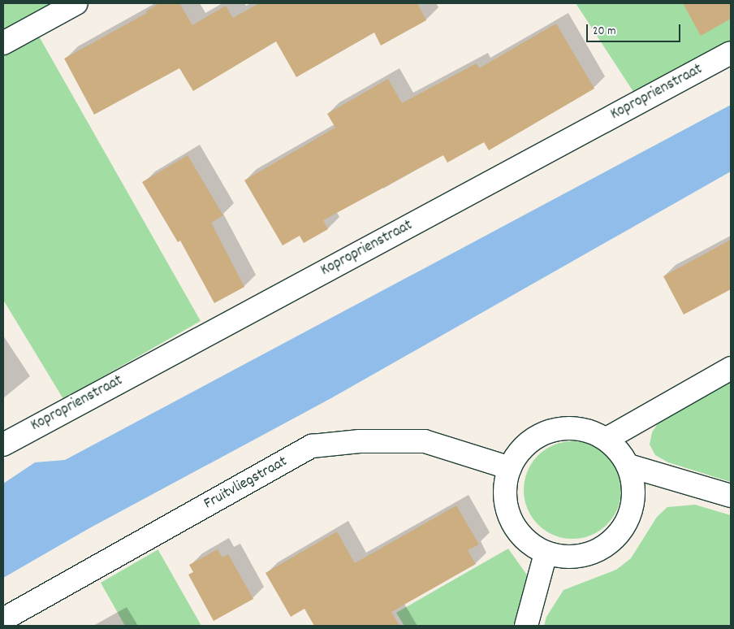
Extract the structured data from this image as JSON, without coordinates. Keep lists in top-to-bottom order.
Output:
{
  "streets": {
    "street": ["Koproprienstraat", "Fruitvliegstraat"]
  },
  "scale_bar": "20 m"
}
